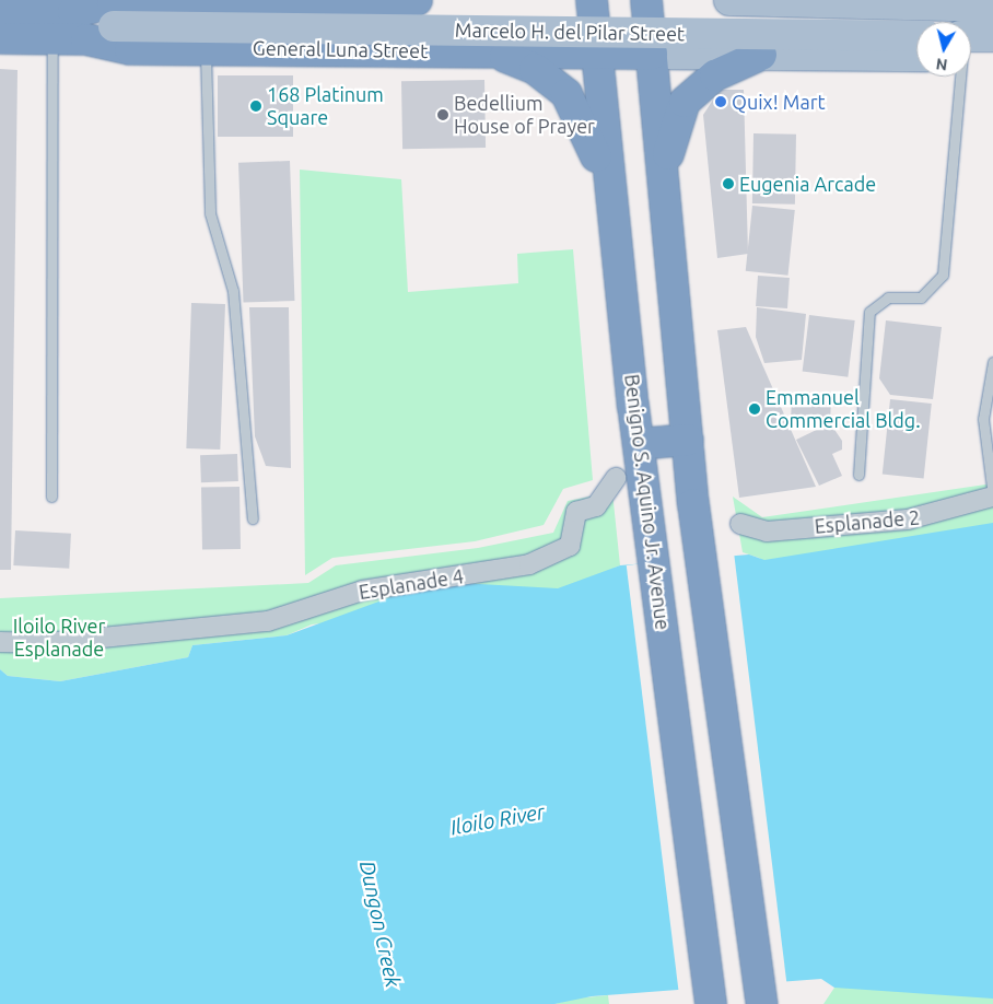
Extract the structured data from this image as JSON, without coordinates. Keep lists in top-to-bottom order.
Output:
{
  "streets": {
    "highway": ["Marcelo H. del Pilar Street", "General Luna Street", "Benigno S. Aquino Jr. Avenue"],
    "street": ["Esplanade 2", "Esplanade 4"]
  },
  "crossings": [
    ["Marcelo H. del Pilar Street", "General Luna Street"],
    ["Marcelo H. del Pilar Street", "Benigno S. Aquino Jr. Avenue"],
    ["General Luna Street", "Benigno S. Aquino Jr. Avenue"]
  ],
  "water": ["Iloilo River", "Dungon Creek"],
  "parks": ["Iloilo River Esplanade"],
  "places": [
    "Quix! Mart",
    "168 Platinum Square",
    "Bedellium House of Prayer",
    "Eugenia Arcade",
    "Emmanuel Commercial Bldg."
  ],
  "north": "bottom"
}
